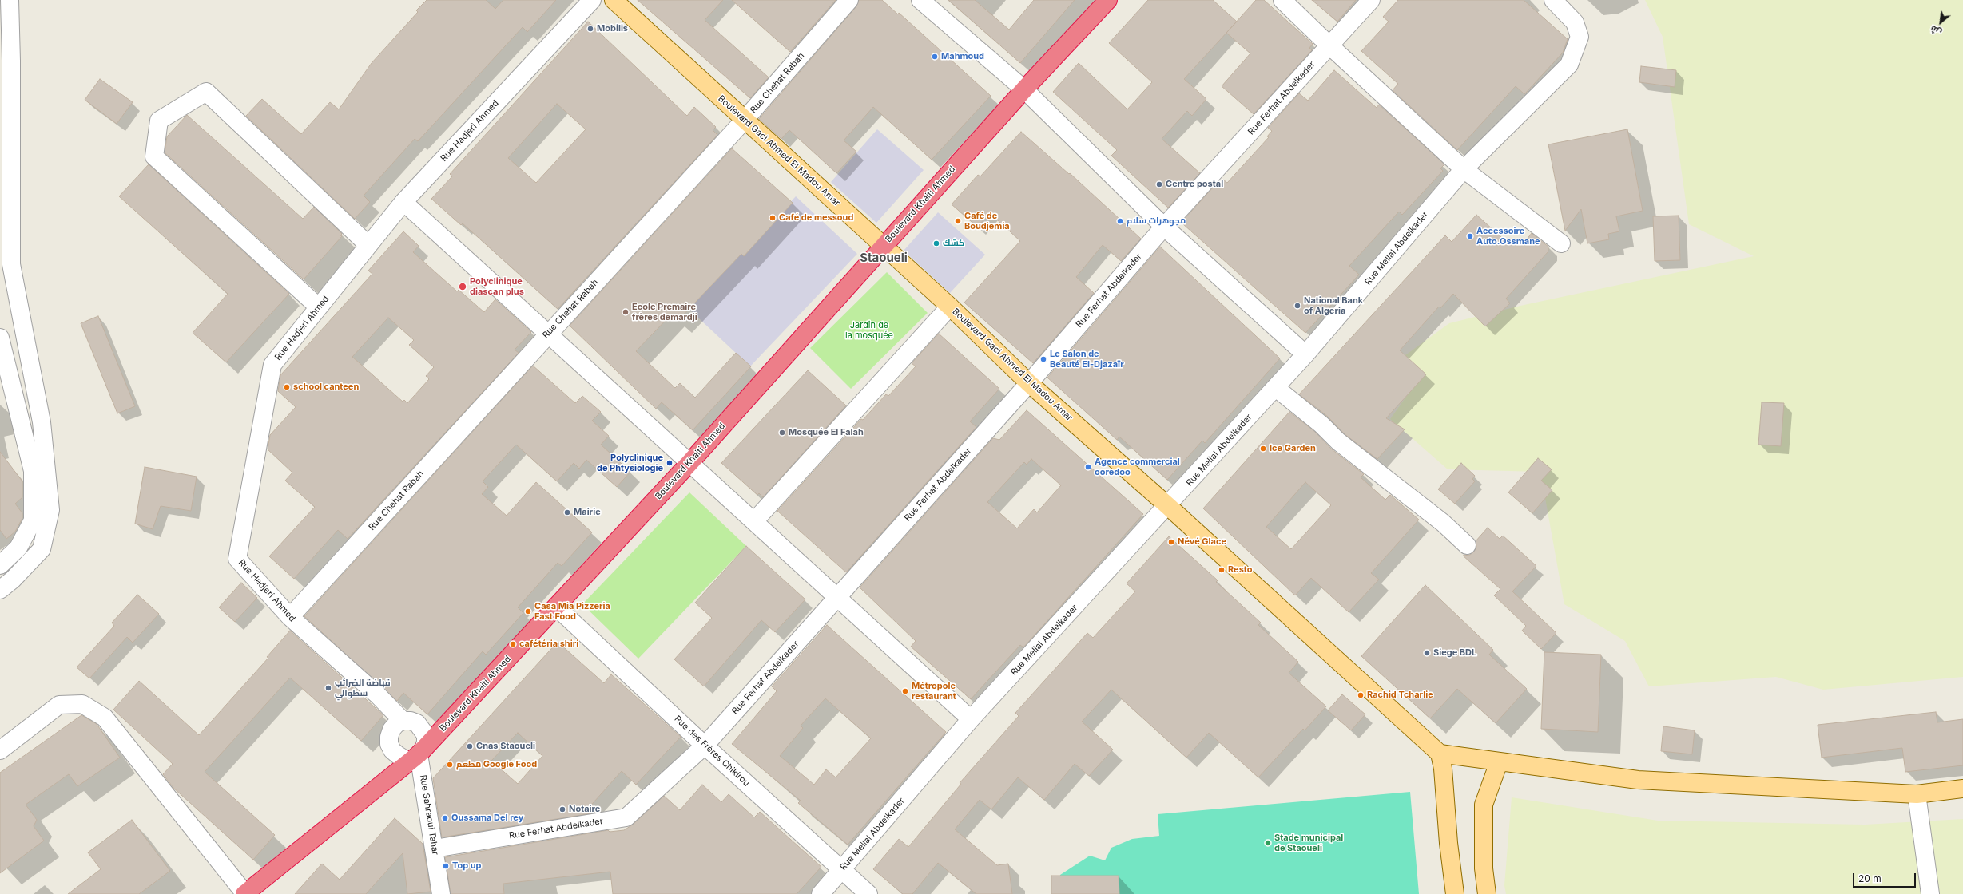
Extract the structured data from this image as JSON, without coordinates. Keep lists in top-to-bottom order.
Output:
{
  "streets": {
    "highway": ["Boulevard Khaiti Ahmed"],
    "main road": ["Boulevard Gaci Ahmed El Madou Amar"],
    "street": [
      "Rue Chehat Rabah",
      "Rue Ferhat Abdelkader",
      "Rue Hadjeri Ahmed",
      "Rue Mellal Abdelkader",
      "Rue des Frères Chikirou",
      "Rue Sahraoui Tahar"
    ]
  },
  "crossings": [
    ["Rue Chehat Rabah", "Rue Hadjeri Ahmed"],
    ["Rue Chehat Rabah", "Boulevard Gaci Ahmed El Madou Amar"],
    ["Rue Ferhat Abdelkader", "Boulevard Gaci Ahmed El Madou Amar"],
    ["Rue Ferhat Abdelkader", "Rue des Frères Chikirou"],
    ["Rue Ferhat Abdelkader", "Rue Sahraoui Tahar"],
    ["Rue Hadjeri Ahmed", "Boulevard Khaiti Ahmed"],
    ["Rue Hadjeri Ahmed", "Rue Sahraoui Tahar"],
    ["Boulevard Gaci Ahmed El Madou Amar", "Boulevard Khaiti Ahmed"],
    ["Boulevard Gaci Ahmed El Madou Amar", "Rue Mellal Abdelkader"],
    ["Boulevard Khaiti Ahmed", "Rue des Frères Chikirou"],
    ["Boulevard Khaiti Ahmed", "Rue Sahraoui Tahar"],
    ["Rue Mellal Abdelkader", "Rue des Frères Chikirou"]
  ],
  "districts": ["Staoueli"],
  "parks": ["Jardin de la mosquée"],
  "places": [
    "Mobilis",
    "Mahmoud",
    "Centre postal",
    "Café de messoud",
    "Café de Boudjemia",
    "مجوهرات سلام",
    "Accessoire Auto.Ossmane",
    "كشك",
    "Polyclinique diascan plus",
    "National Bank of Algeria",
    "Ecole Premaire frères demardji",
    "Le Salon de Beauté El-Djazaïr",
    "school canteen",
    "Mosquée El Falah",
    "Ice Garden",
    "Polyclinique de Phtysiologie",
    "Agence commercial ooredoo",
    "Mairie",
    "Névé Glace",
    "Resto",
    "Casa Mia Pizzeria Fast Food",
    "cafétéria shiri",
    "Siege BDL",
    "قباضة الضرائب سطوالي",
    "Métropole restaurant",
    "Rachid Tcharlie",
    "Cnas Staoueli",
    "مطعم Google Food",
    "Notaire",
    "Oussama Del rey",
    "Stade municipal de Staoueli",
    "Top up"
  ],
  "scale_bar": "20 m",
  "north": "bottom left"
}
